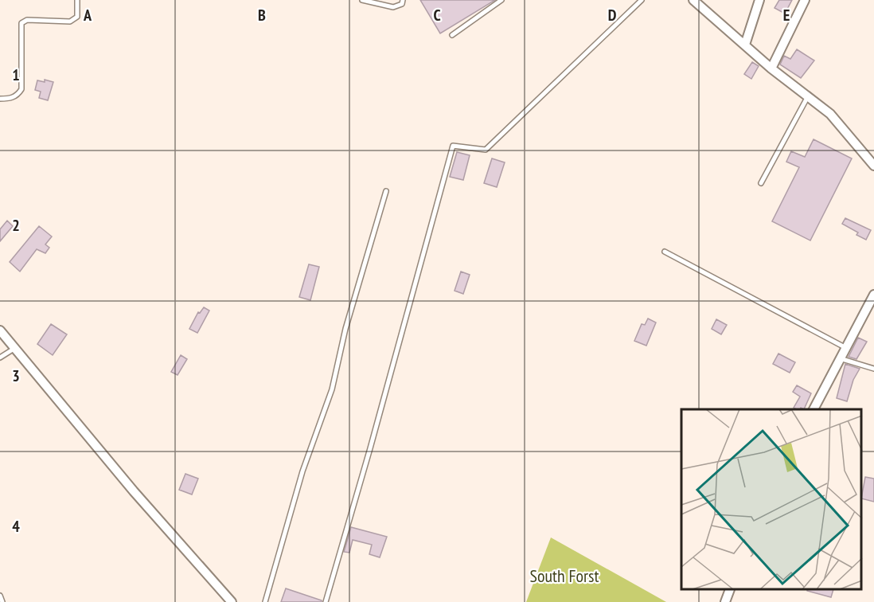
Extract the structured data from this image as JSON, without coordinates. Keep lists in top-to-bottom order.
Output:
{
  "parks": ["South Forst"],
  "grid": {
    "columns": [
      "A",
      "B",
      "C",
      "D",
      "E"
    ],
    "rows": [
      "1",
      "2",
      "3",
      "4"
    ]
  }
}
